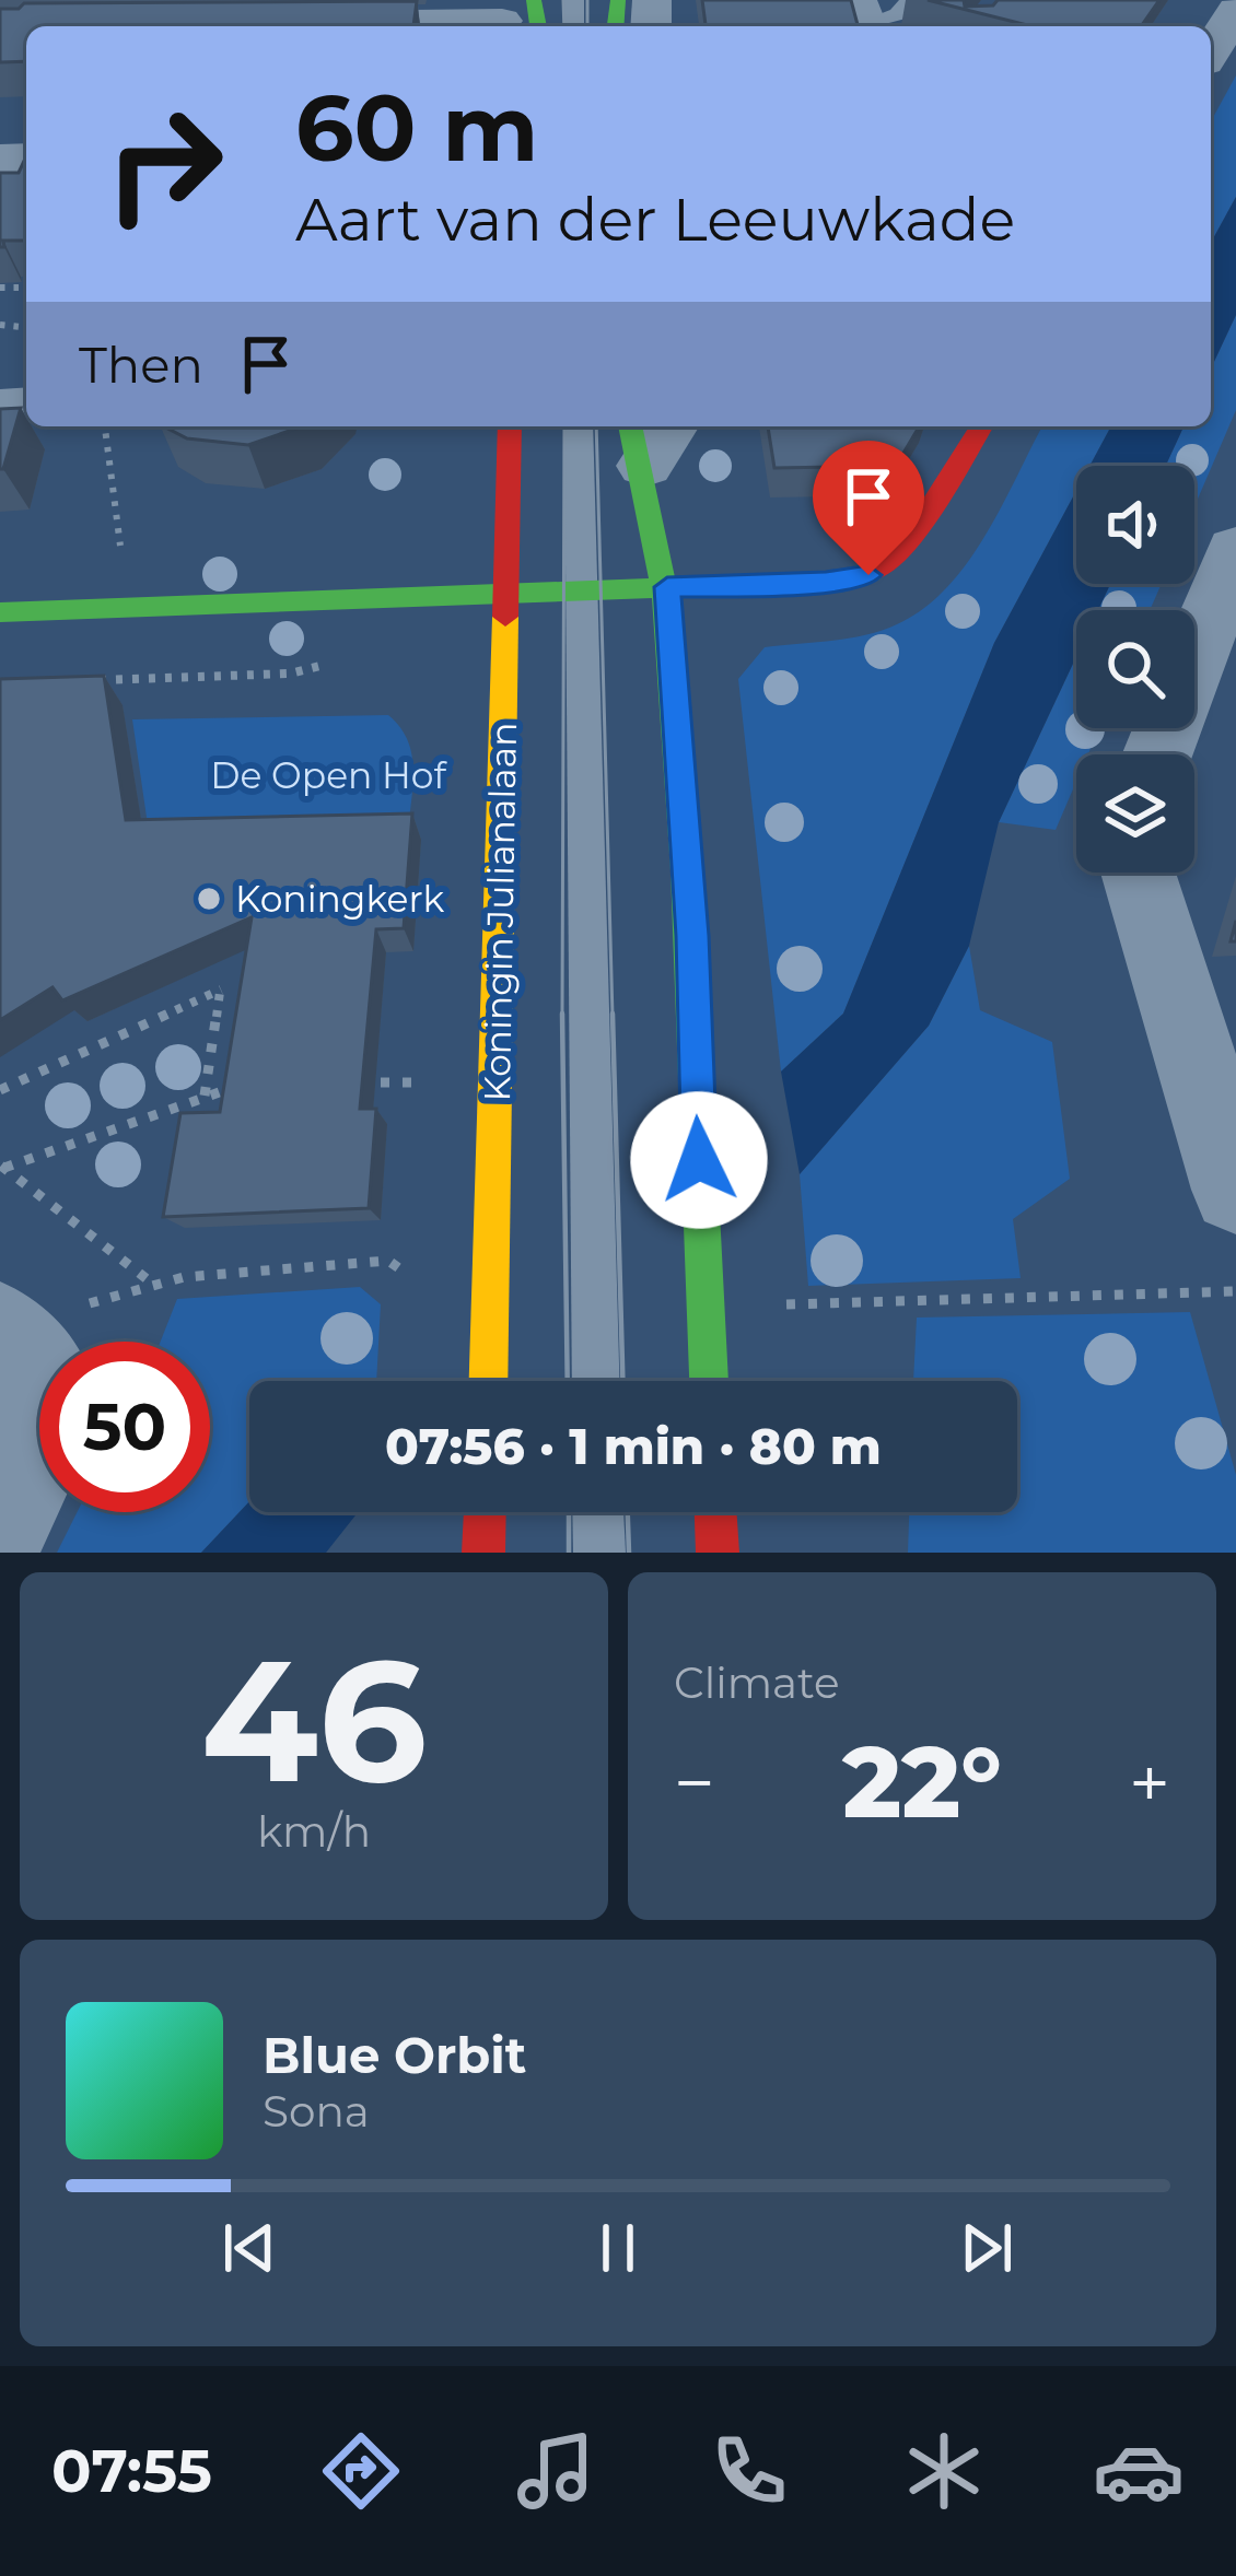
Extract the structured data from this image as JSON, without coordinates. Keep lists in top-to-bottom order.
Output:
{
  "streets": {
    "main road": ["Koningin Julianalaan"]
  },
  "parks": ["De Open Hof"],
  "places": ["Koningkerk"],
  "page": {
    "turn": ["60 m", "Aart van der Leeuwkade"],
    "then": "Then",
    "limit": "50",
    "trip": "07:56 · 1 min · 80 m",
    "tile": [
      ["46", "km/h"],
      "Climate"
    ],
    "heat": ["−", "22°", "+"],
    "song": ["Blue Orbit", "Sona"],
    "tabs": "07:55"
  }
}
